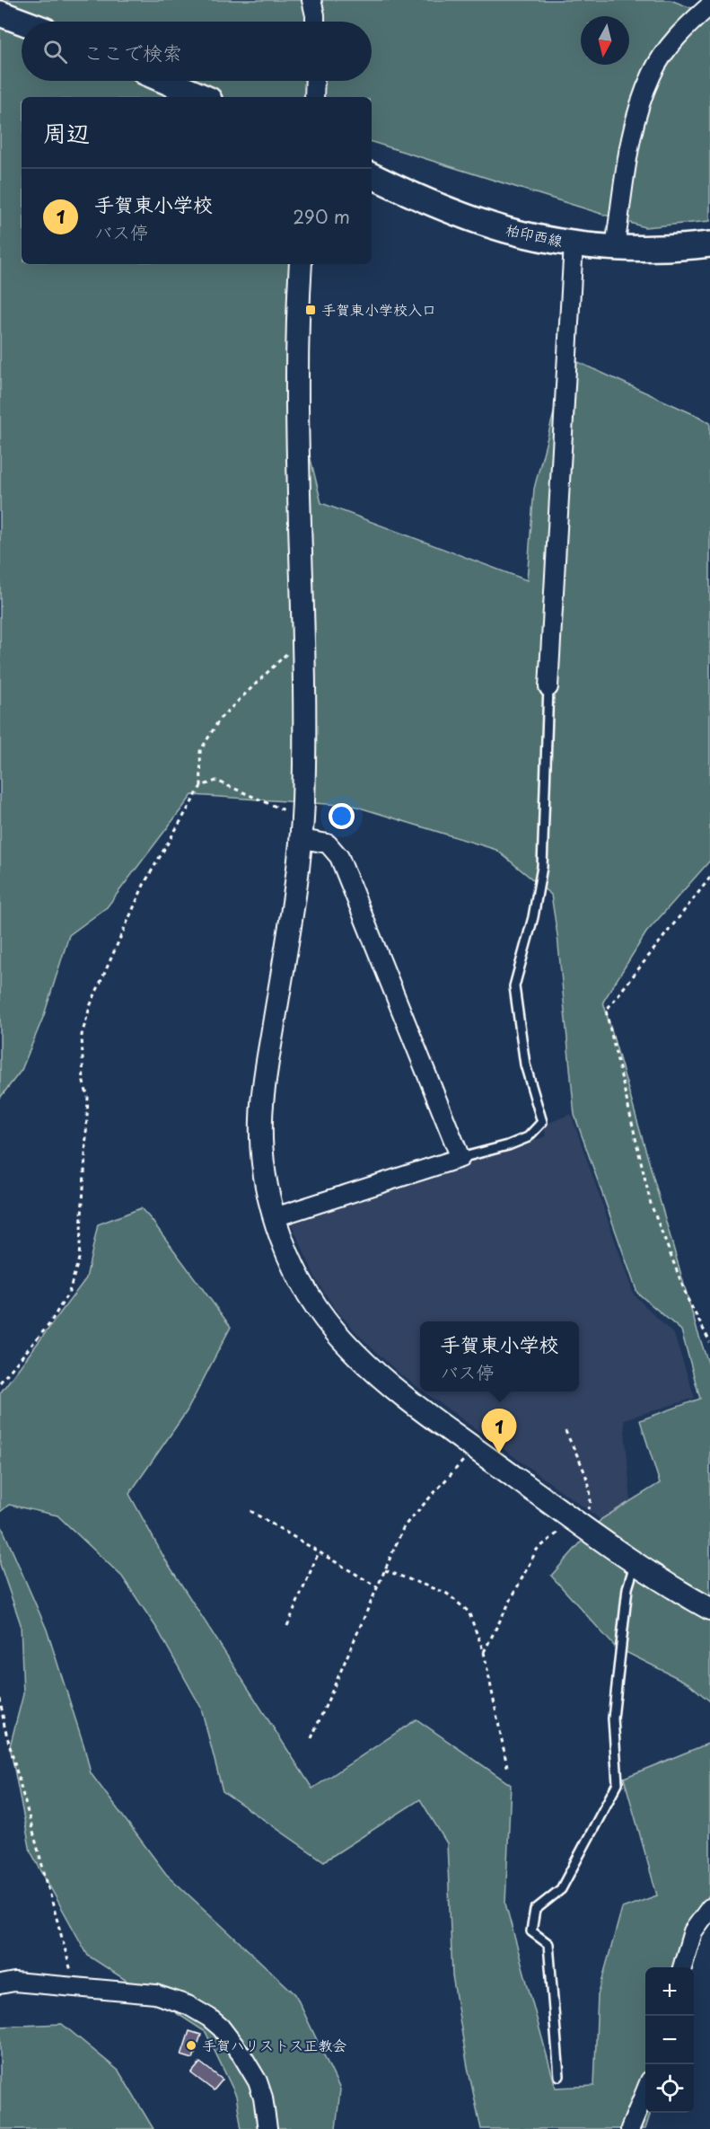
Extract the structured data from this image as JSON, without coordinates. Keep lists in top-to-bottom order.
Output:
{
  "streets": {
    "main road": ["柏印西線"]
  },
  "places": {
    "transit": ["手賀東小学校入口"],
    "other": ["手賀ハリストス正教会"]
  },
  "north": "bottom",
  "page": {
    "search": "ここで検索",
    "heading": "周辺",
    "list": [
      {
        "mark": "1",
        "name": "手賀東小学校",
        "note": "バス停",
        "value": "290 m"
      }
    ],
    "popup": ["手賀東小学校", "バス停"],
    "pins": "1",
    "map_buttons": ["+", "−"]
  }
}
